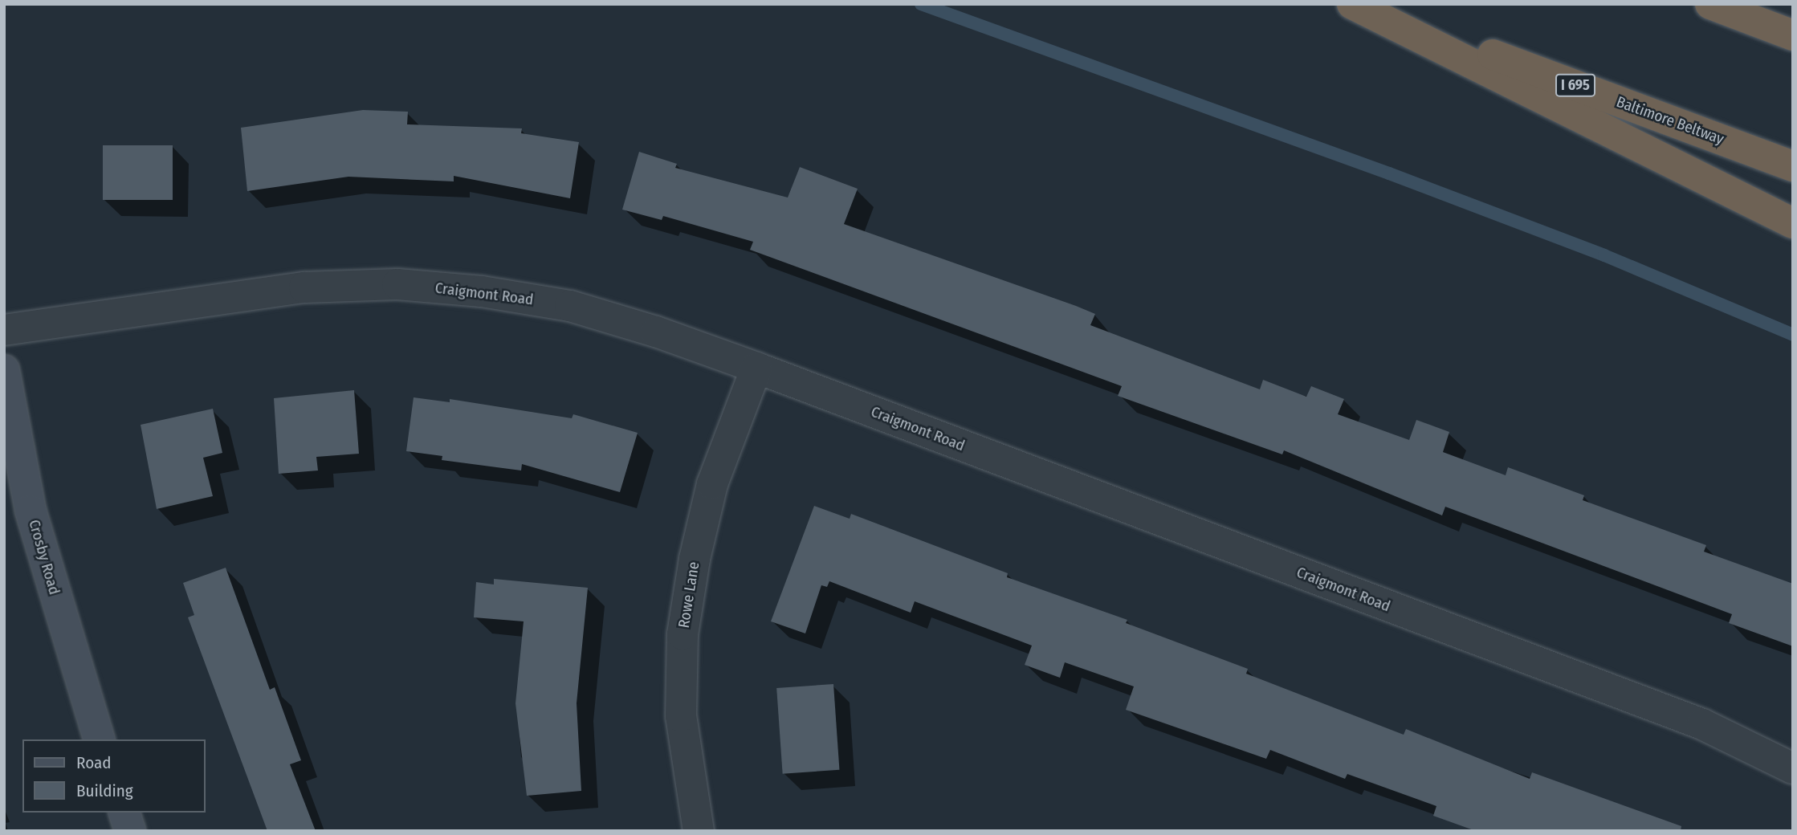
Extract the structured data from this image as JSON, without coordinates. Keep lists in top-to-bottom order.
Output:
{
  "streets": {
    "highway": ["I 695", "Baltimore Beltway"],
    "main road": ["Crosby Road"],
    "street": ["Craigmont Road", "Rowe Lane"]
  },
  "crossings": [
    ["Craigmont Road", "Rowe Lane"]
  ],
  "legend": ["Road", "Building"]
}
